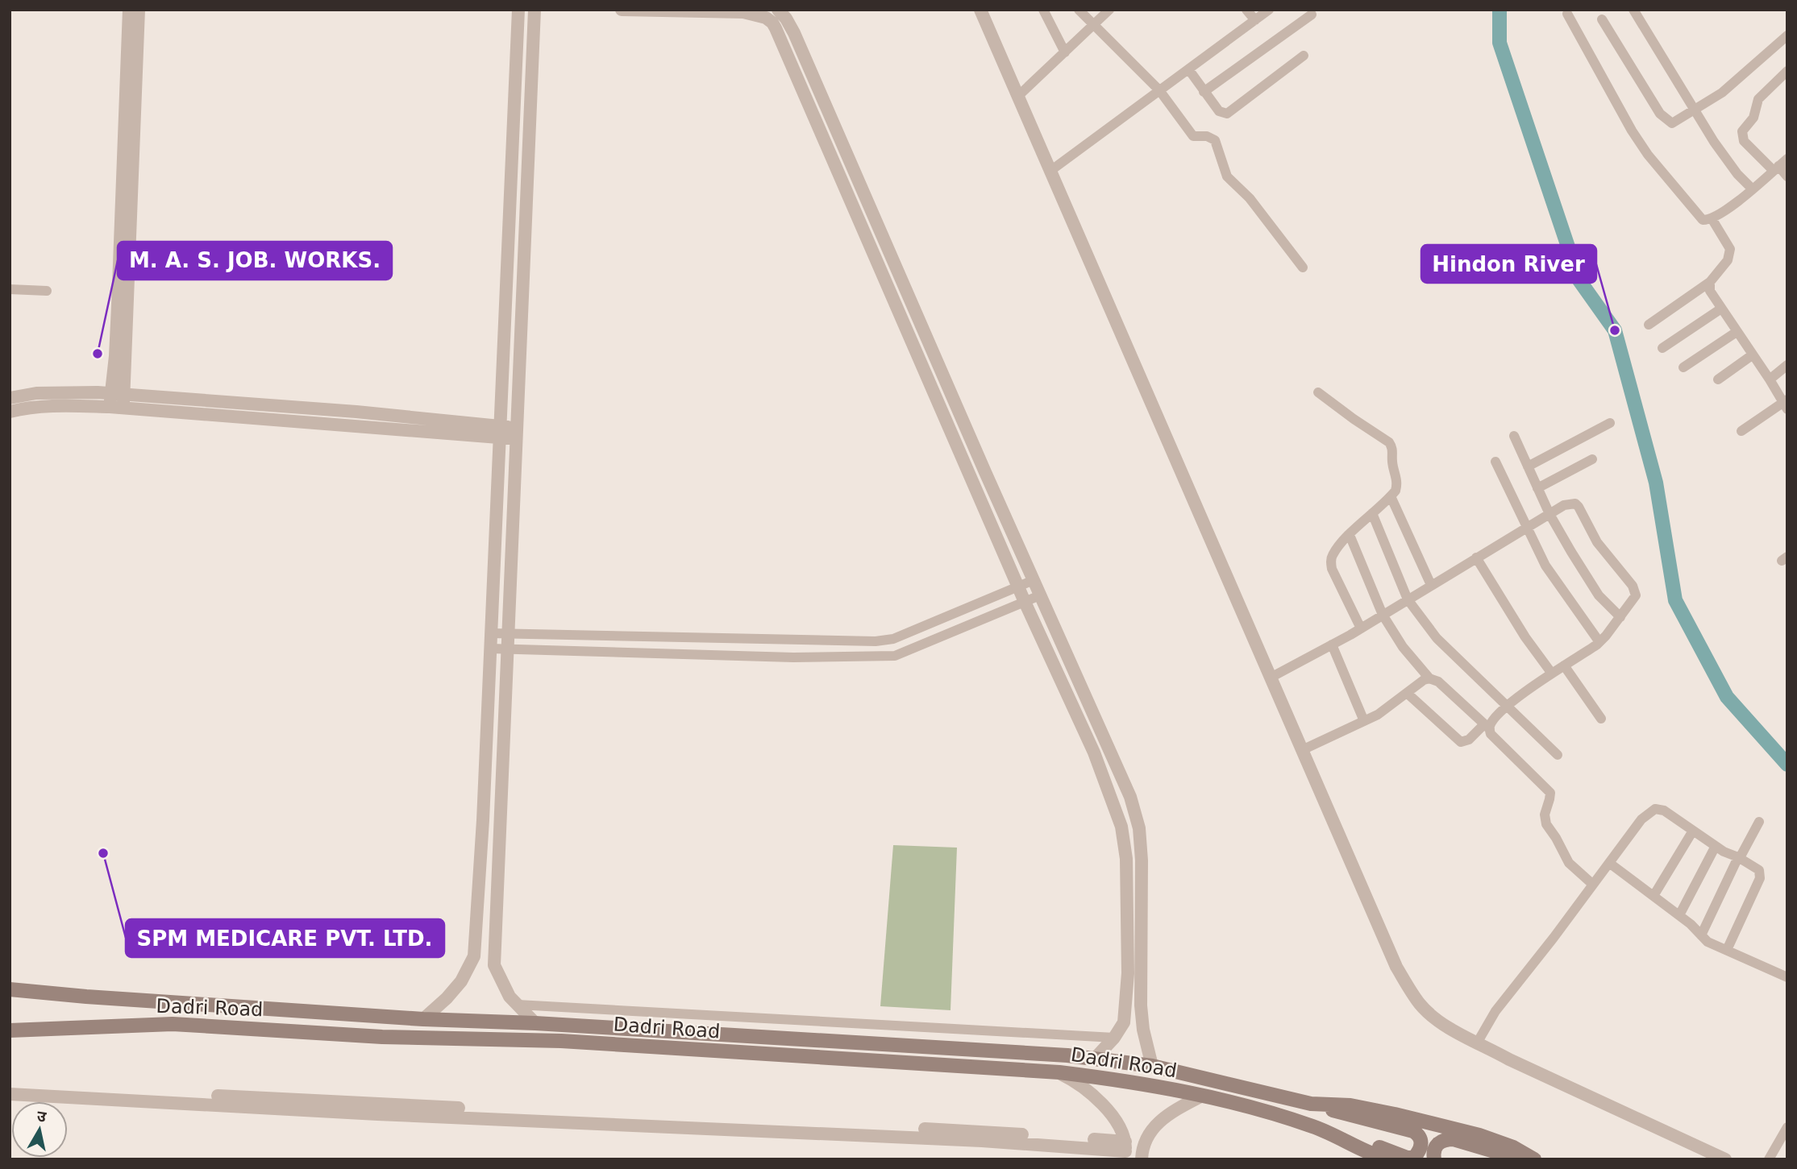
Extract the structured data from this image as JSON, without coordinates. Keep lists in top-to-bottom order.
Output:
{
  "streets": {
    "main road": ["Dadri Road"]
  },
  "places": ["Hindon River", "M. A. S. JOB. WORKS.", "SPM MEDICARE PVT. LTD."],
  "north": "top"
}
